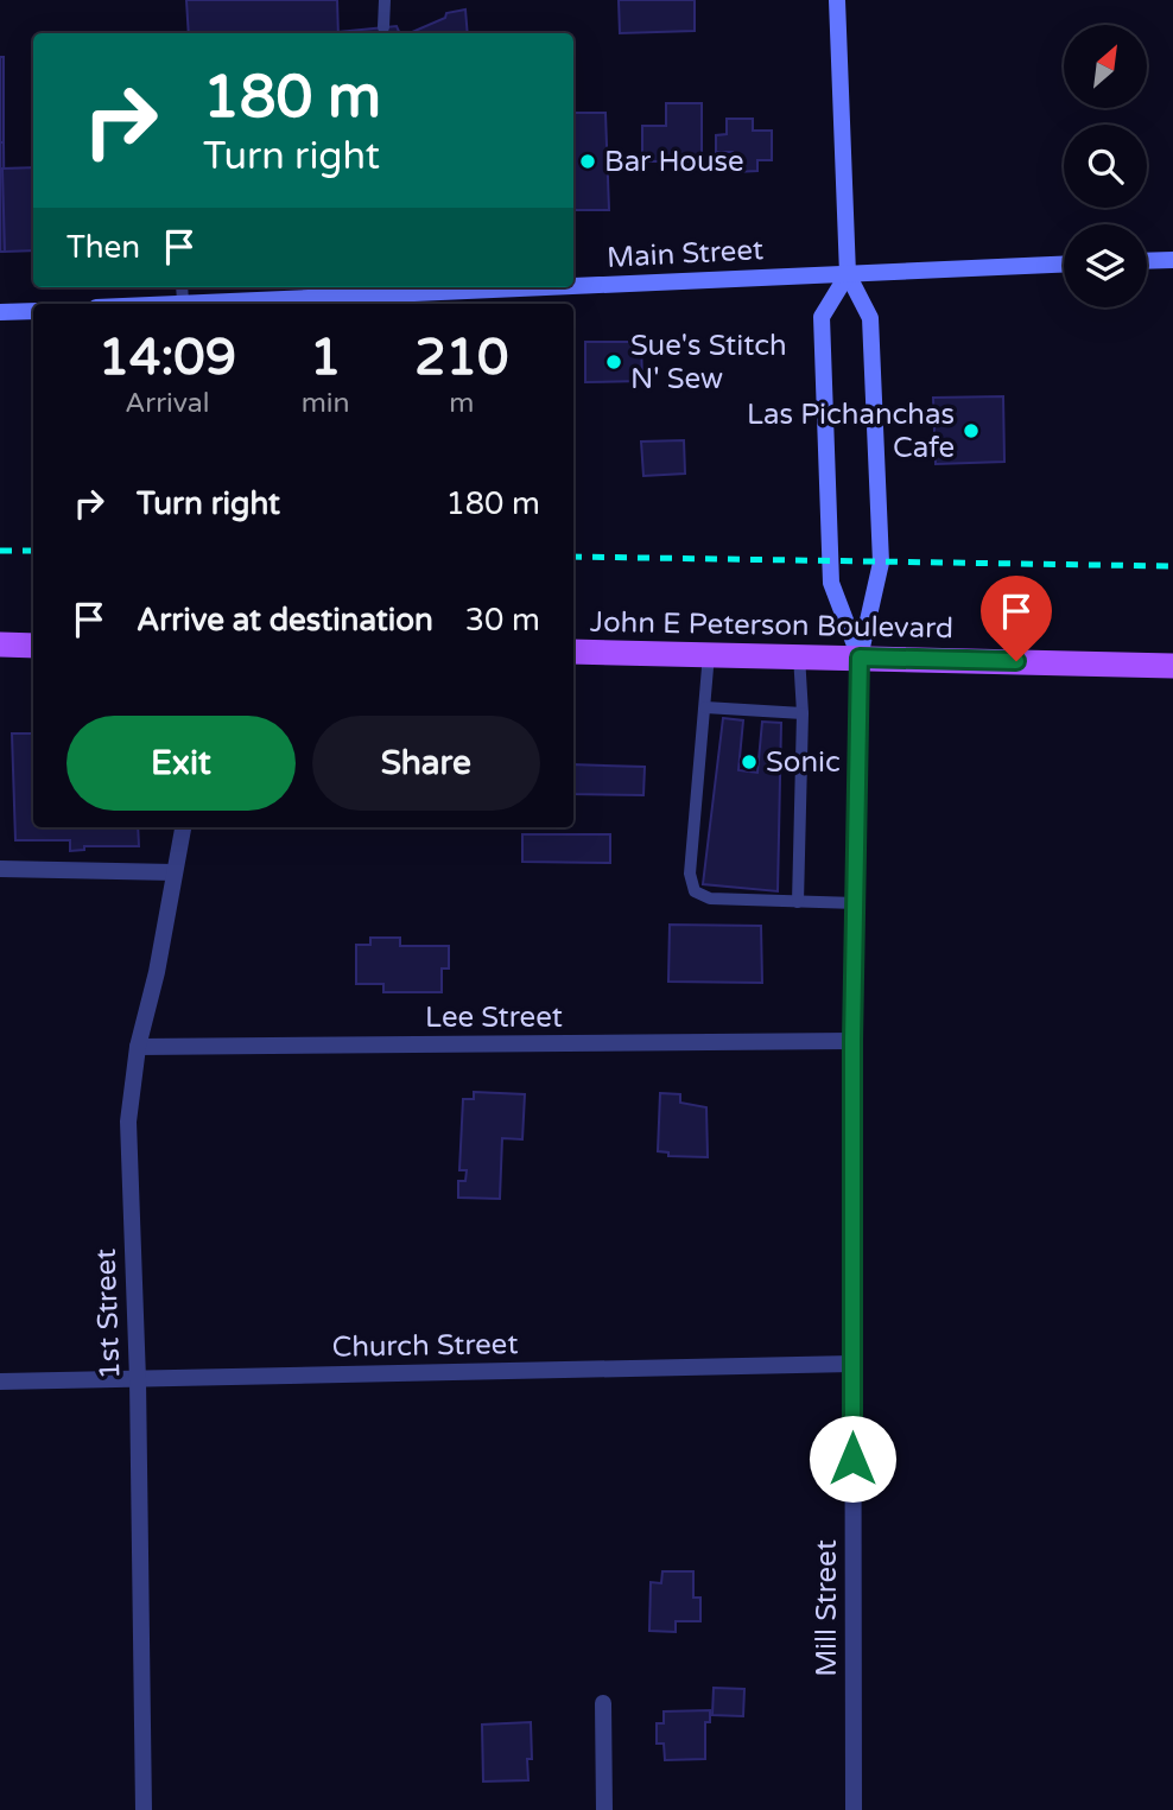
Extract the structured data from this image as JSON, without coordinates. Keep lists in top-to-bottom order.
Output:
{
  "streets": {
    "main road": ["John E Peterson Boulevard"],
    "street": [
      "Main Street",
      "Lee Street",
      "1st Street",
      "Church Street",
      "Mill Street"
    ]
  },
  "crossings": [
    ["John E Peterson Boulevard", "Mill Street"],
    ["Lee Street", "1st Street"],
    ["Lee Street", "Mill Street"],
    ["1st Street", "Church Street"],
    ["Church Street", "Mill Street"]
  ],
  "places": [
    "Bar House",
    "Sue's Stitch N' Sew",
    "Las Pichanchas Cafe",
    "Sonic"
  ],
  "north": "top right",
  "page": {
    "turn": ["180 m", "Turn right"],
    "then": "Then",
    "eta": [
      "14:09",
      "Arrival",
      "1",
      "min",
      "210",
      "m"
    ],
    "list": [
      {
        "name": "Turn right",
        "value": "180 m"
      },
      {
        "name": "Arrive at destination",
        "value": "30 m"
      }
    ],
    "buttons": ["Exit", "Share"]
  }
}
